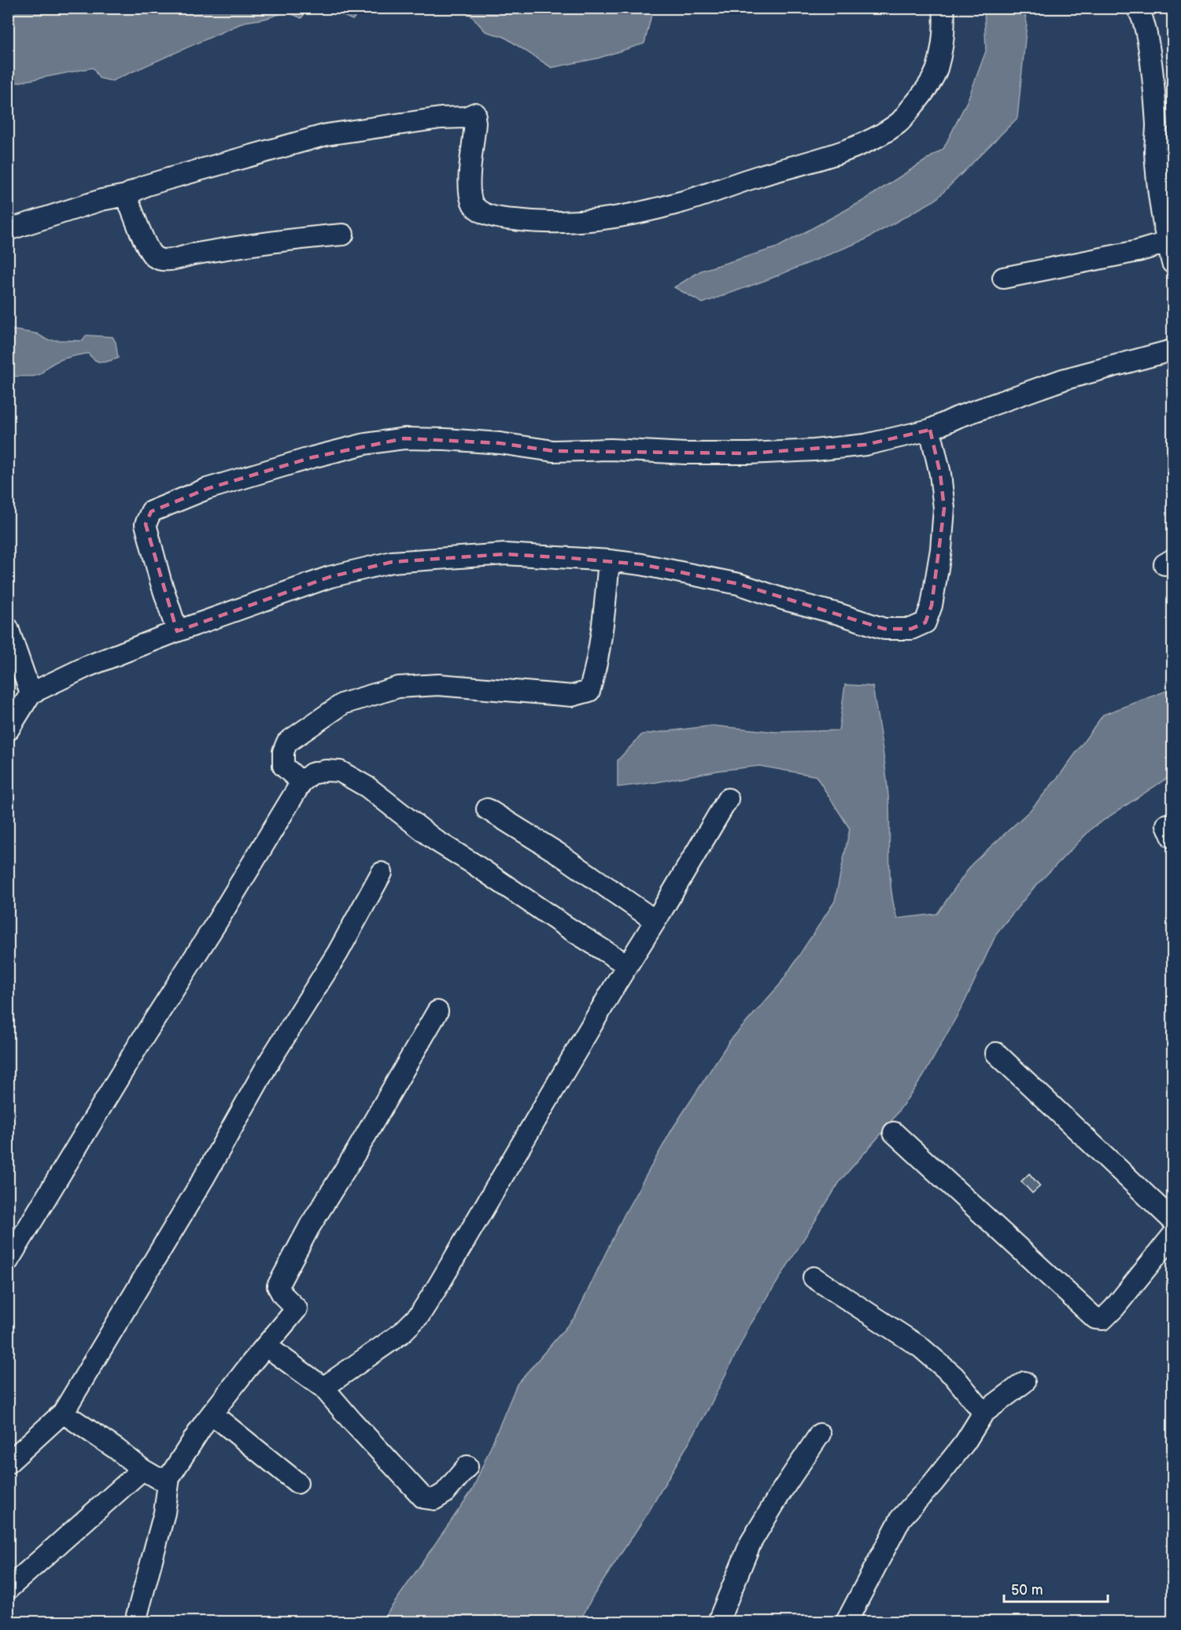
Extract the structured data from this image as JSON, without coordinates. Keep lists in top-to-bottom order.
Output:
{
  "scale_bar": "50 m"
}
